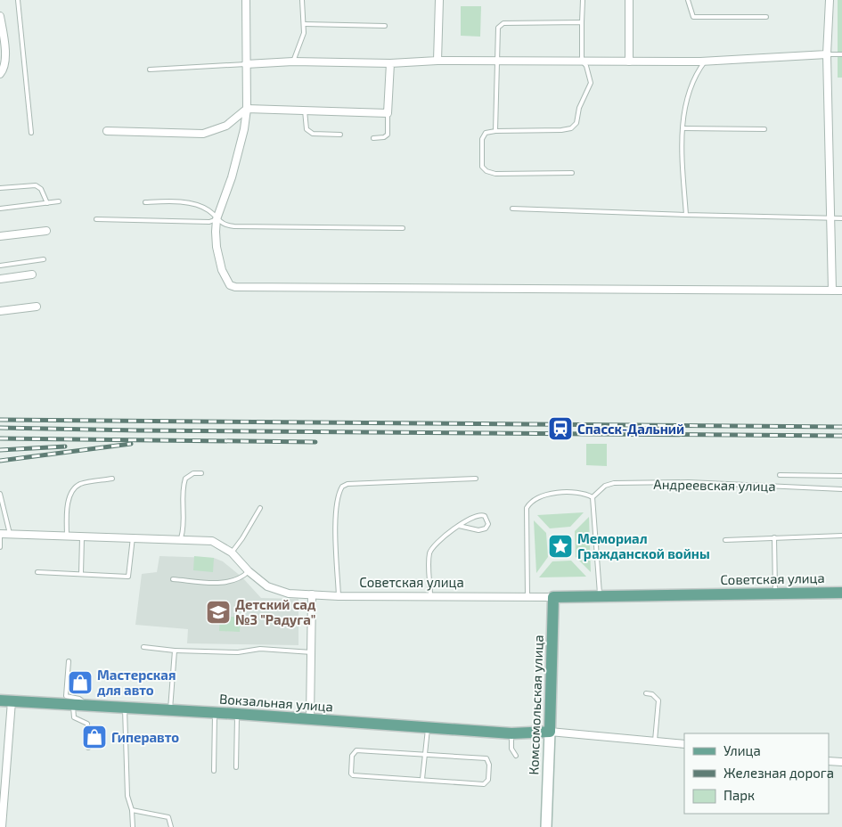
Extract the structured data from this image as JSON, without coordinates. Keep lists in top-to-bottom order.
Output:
{
  "streets": {
    "main road": ["Советская улица", "Вокзальная улица", "Комсомольская улица"],
    "lane": ["Андреевская улица"]
  },
  "crossings": [
    ["Советская улица", "Комсомольская улица"],
    ["Вокзальная улица", "Комсомольская улица"]
  ],
  "places": {
    "station": ["Спасск-Дальний"],
    "place": ["Мемориал Гражданской войны"],
    "school or university": ["Детский сад №3 \"Радуга\""],
    "shop": ["Мастерская для авто", "Гиперавто"]
  },
  "legend": ["Улица", "Железная дорога", "Парк"]
}
